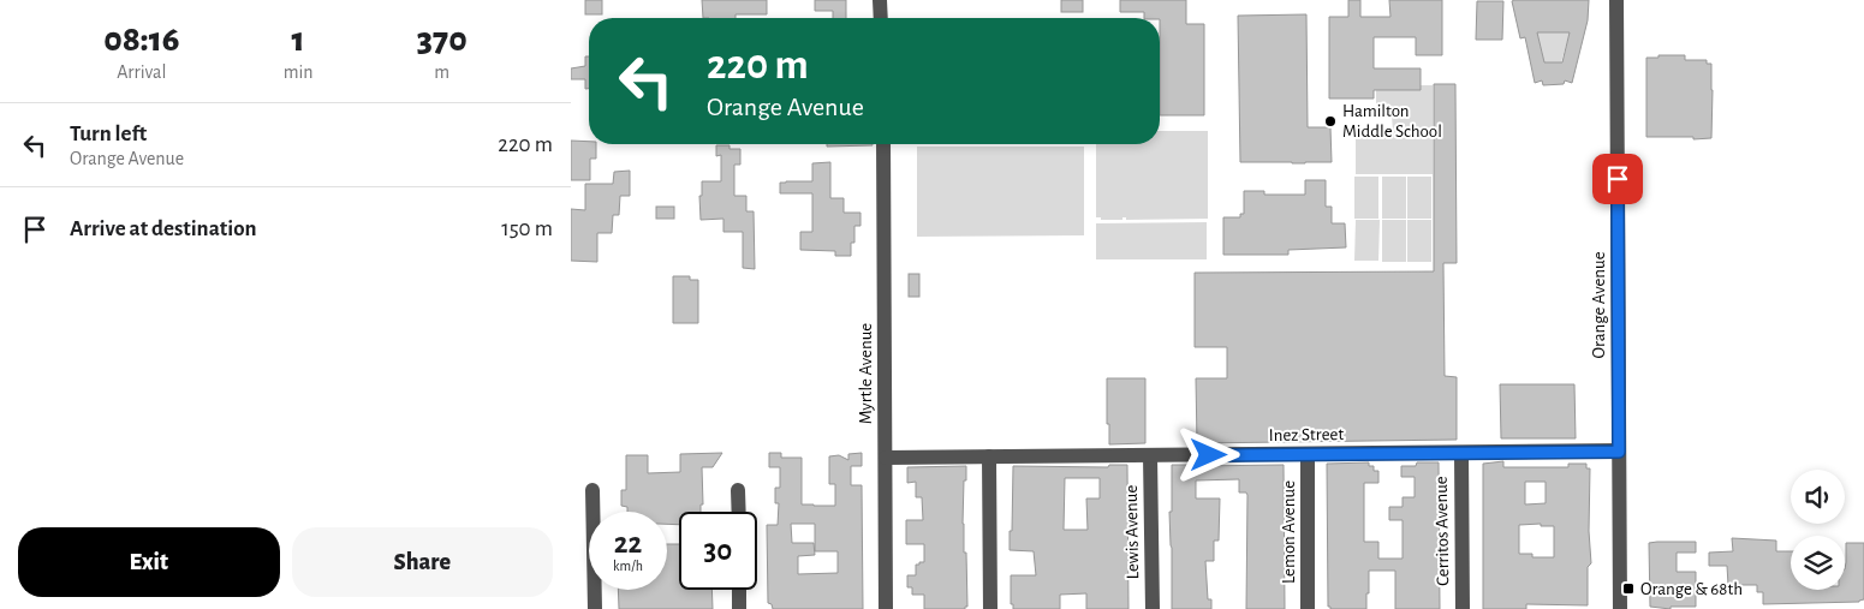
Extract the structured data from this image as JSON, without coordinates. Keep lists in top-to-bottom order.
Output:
{
  "streets": {
    "street": [
      "Orange Avenue",
      "Myrtle Avenue",
      "Inez Street",
      "Cerritos Avenue",
      "Lewis Avenue",
      "Lemon Avenue"
    ]
  },
  "crossings": [
    ["Orange Avenue", "Inez Street"],
    ["Myrtle Avenue", "Inez Street"],
    ["Inez Street", "Cerritos Avenue"],
    ["Inez Street", "Lewis Avenue"],
    ["Inez Street", "Lemon Avenue"]
  ],
  "places": {
    "other": ["Hamilton Middle School"],
    "transit": ["Orange & 68th"]
  },
  "page": {
    "eta": [
      "08:16",
      "Arrival",
      "1",
      "min",
      "370",
      "m"
    ],
    "turn": ["220 m", "Orange Avenue"],
    "list": [
      {
        "name": "Turn left",
        "note": "Orange Avenue",
        "value": "220 m"
      },
      {
        "name": "Arrive at destination",
        "value": "150 m"
      }
    ],
    "speed": "22 km/h",
    "limit": "30",
    "buttons": ["Exit", "Share"]
  }
}
